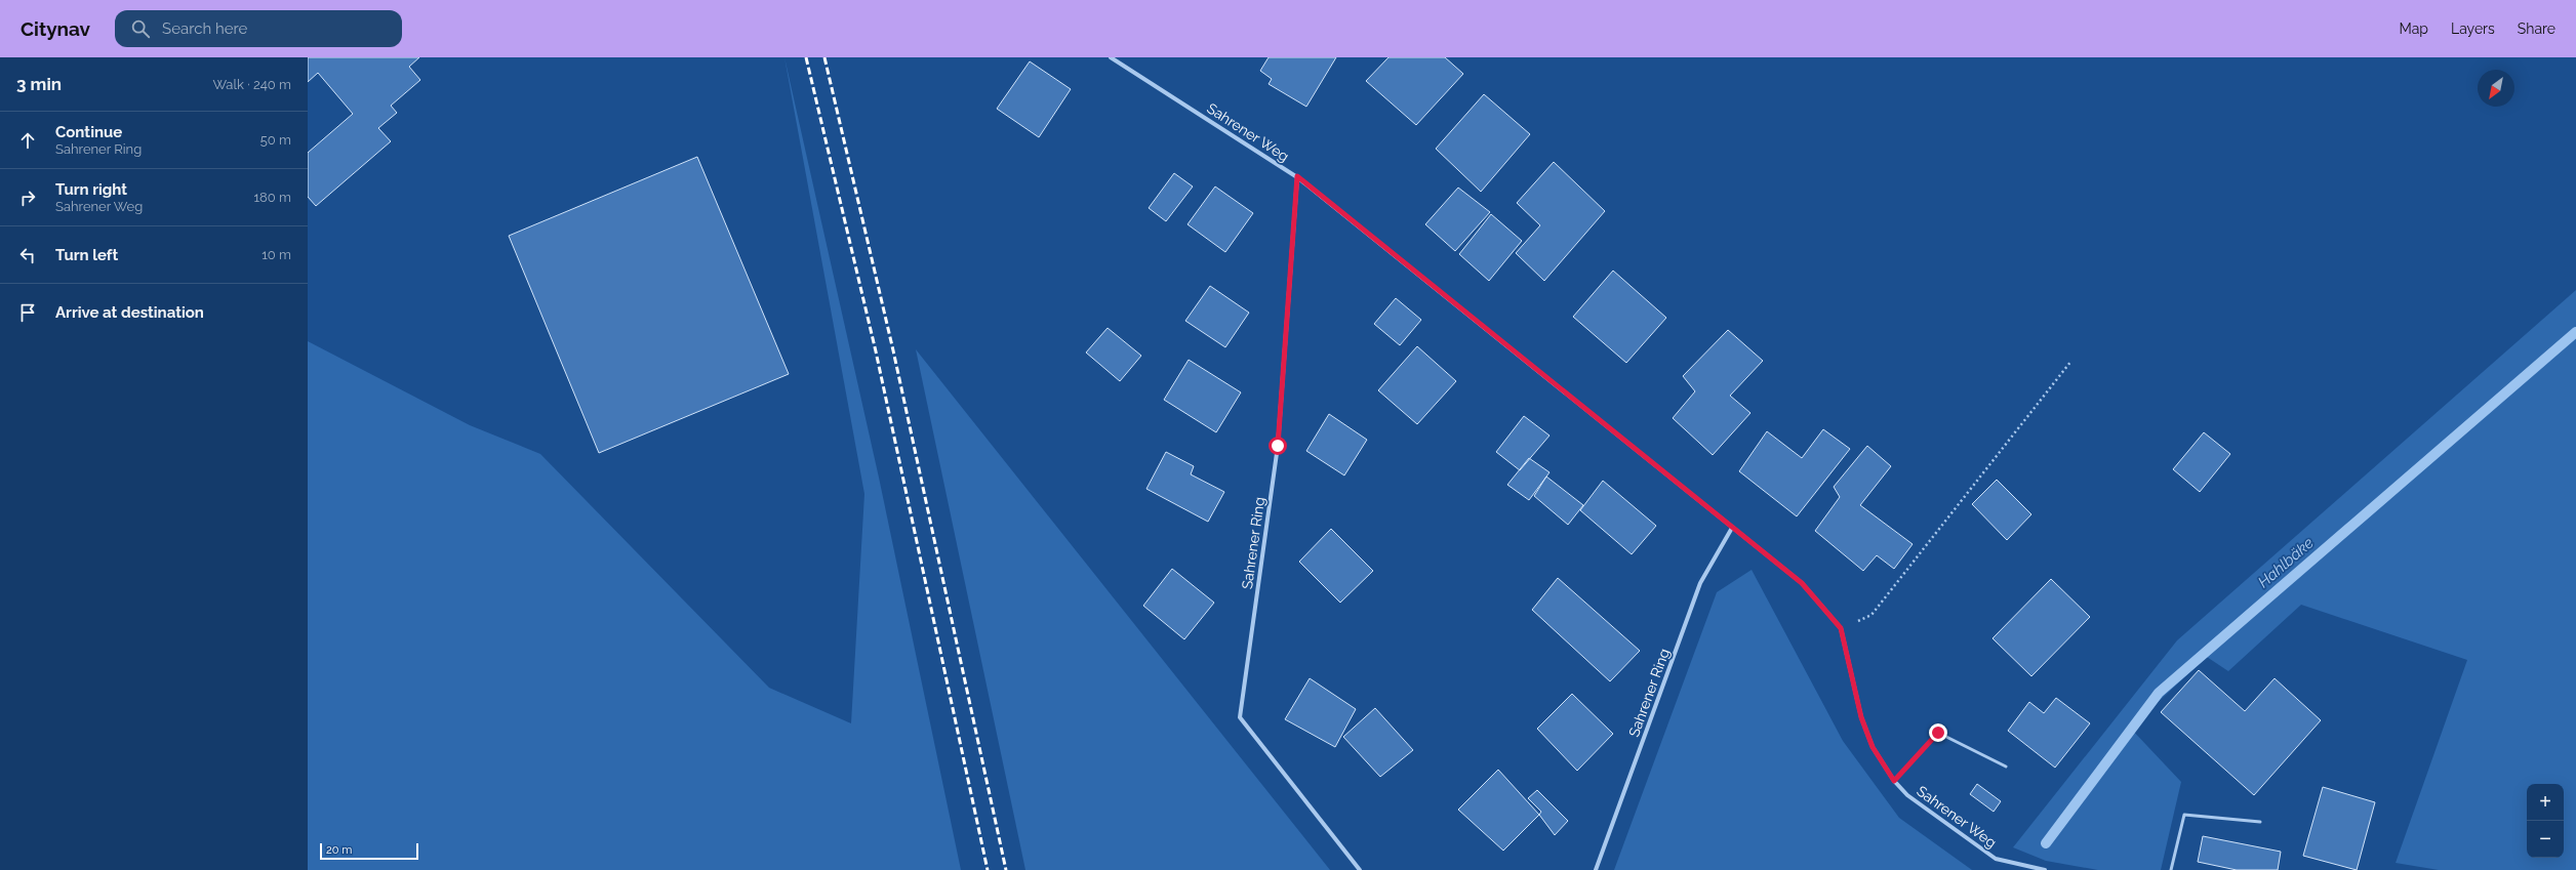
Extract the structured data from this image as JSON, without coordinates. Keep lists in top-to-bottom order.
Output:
{
  "streets": {
    "street": ["Sahrener Weg", "Sahrener Ring"]
  },
  "crossings": [
    ["Sahrener Weg", "Sahrener Ring"]
  ],
  "water": ["Hahlbäke"],
  "scale_bar": "20 m",
  "north": "bottom left",
  "page": {
    "header": "Citynav",
    "search": "Search here",
    "nav": ["Map", "Layers", "Share"],
    "heading": ["3 min", "Walk · 240 m"],
    "list": [
      ["Continue", "Sahrener Ring", "50 m"],
      ["Turn right", "Sahrener Weg", "180 m"],
      ["Turn left", "10 m"],
      "Arrive at destination"
    ],
    "map_buttons": ["+", "−"],
    "scale": "20 m"
  }
}
